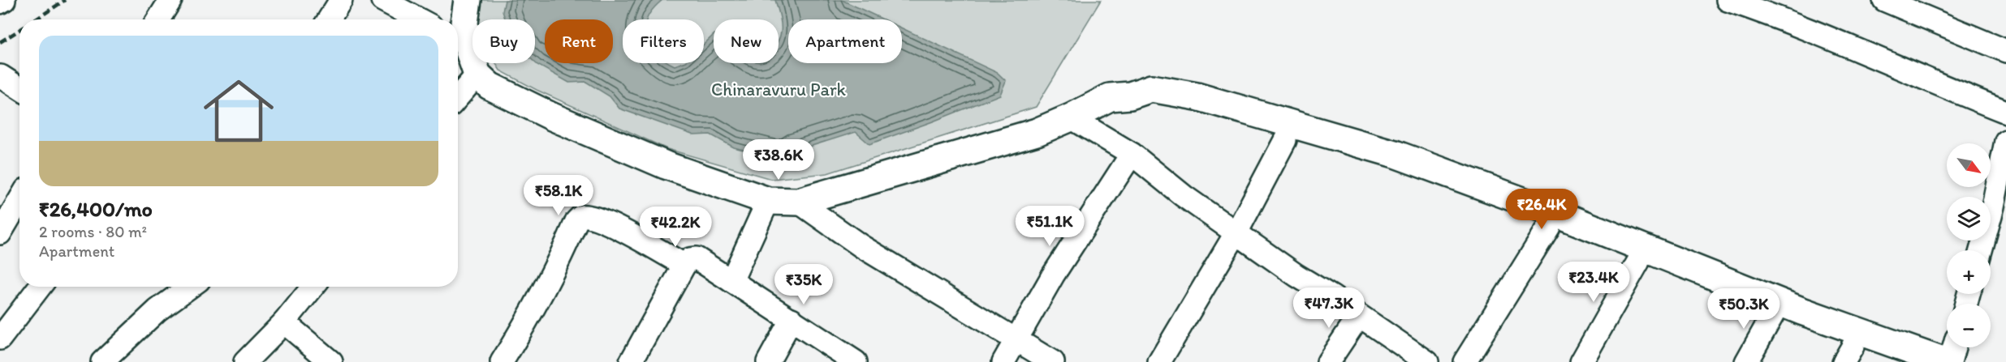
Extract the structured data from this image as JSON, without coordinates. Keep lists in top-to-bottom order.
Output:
{
  "parks": ["Chinaravuru Park"],
  "north": "bottom right",
  "page": {
    "chip": [
      "Buy",
      "Rent",
      "Filters",
      "New",
      "Apartment"
    ],
    "list": [
      {
        "name": "₹26,400/mo",
        "note": "2 rooms · 80 m² · Apartment"
      }
    ],
    "price": [
      "₹38.6K",
      "₹58.1K",
      "₹26.4K",
      "₹51.1K",
      "₹42.2K",
      "₹23.4K",
      "₹35K",
      "₹47.3K",
      "₹50.3K"
    ],
    "map_buttons": ["+", "−"]
  }
}
